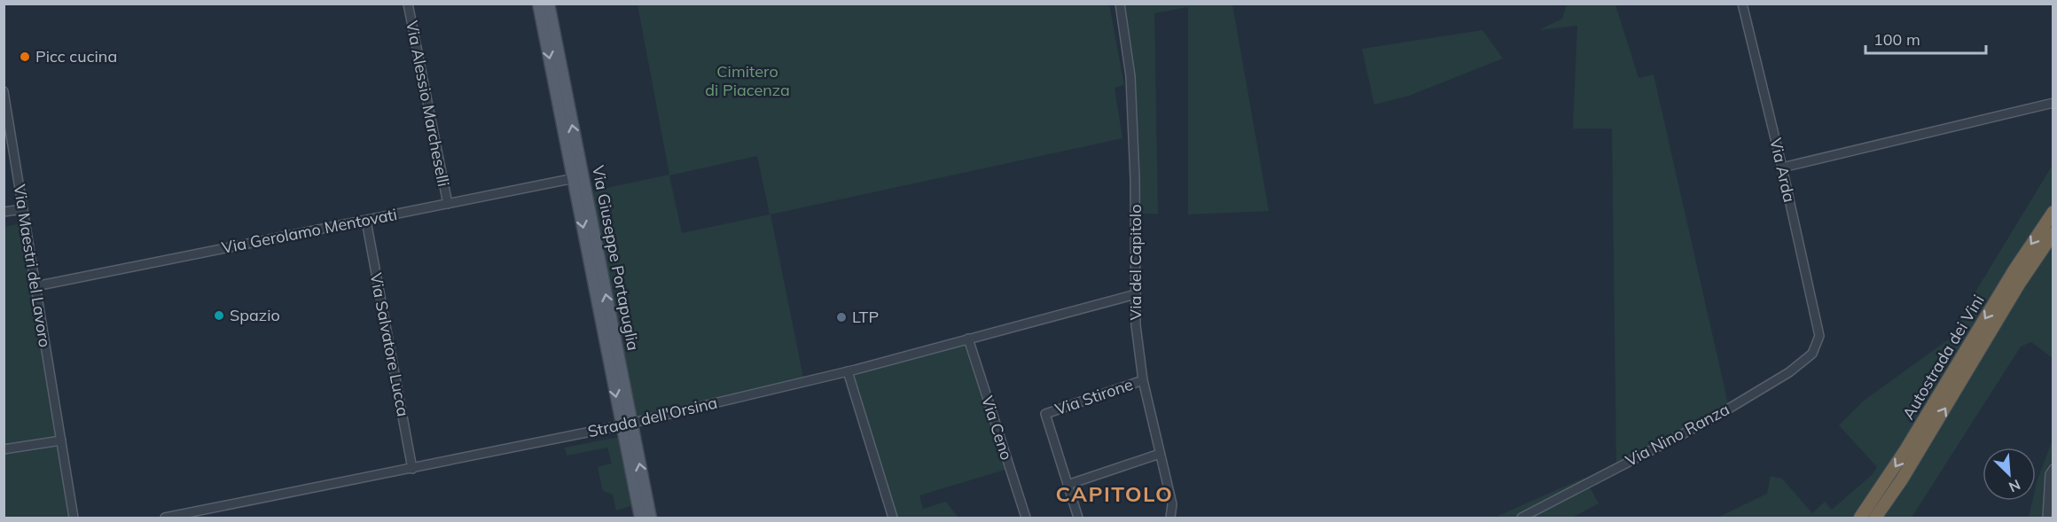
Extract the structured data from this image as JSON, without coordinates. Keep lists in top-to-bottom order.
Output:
{
  "streets": {
    "highway": ["Autostrada dei Vini"],
    "main road": ["Via Giuseppe Portapuglia"],
    "street": [
      "Via Alessio Marcheselli",
      "Via Arda",
      "Via Gerolamo Mentovati",
      "Via del Capitolo",
      "Via Maestri del Lavoro",
      "Via Salvatore Lucca",
      "Via Stirone",
      "Strada dell'Orsina",
      "Via Ceno",
      "Via Nino Ranza"
    ]
  },
  "crossings": [
    ["Via Alessio Marcheselli", "Via Gerolamo Mentovati"],
    ["Via Arda", "Via Nino Ranza"],
    ["Via Gerolamo Mentovati", "Via Giuseppe Portapuglia"],
    ["Via Gerolamo Mentovati", "Via Maestri del Lavoro"],
    ["Via Gerolamo Mentovati", "Via Salvatore Lucca"],
    ["Via Giuseppe Portapuglia", "Strada dell'Orsina"],
    ["Via del Capitolo", "Via Stirone"],
    ["Via del Capitolo", "Strada dell'Orsina"],
    ["Via Salvatore Lucca", "Strada dell'Orsina"],
    ["Strada dell'Orsina", "Via Ceno"]
  ],
  "districts": ["CAPITOLO"],
  "parks": ["Cimitero di Piacenza"],
  "places": ["Picc cucina", "Spazio", "LTP"],
  "scale_bar": "100 m",
  "north": "bottom right"
}
